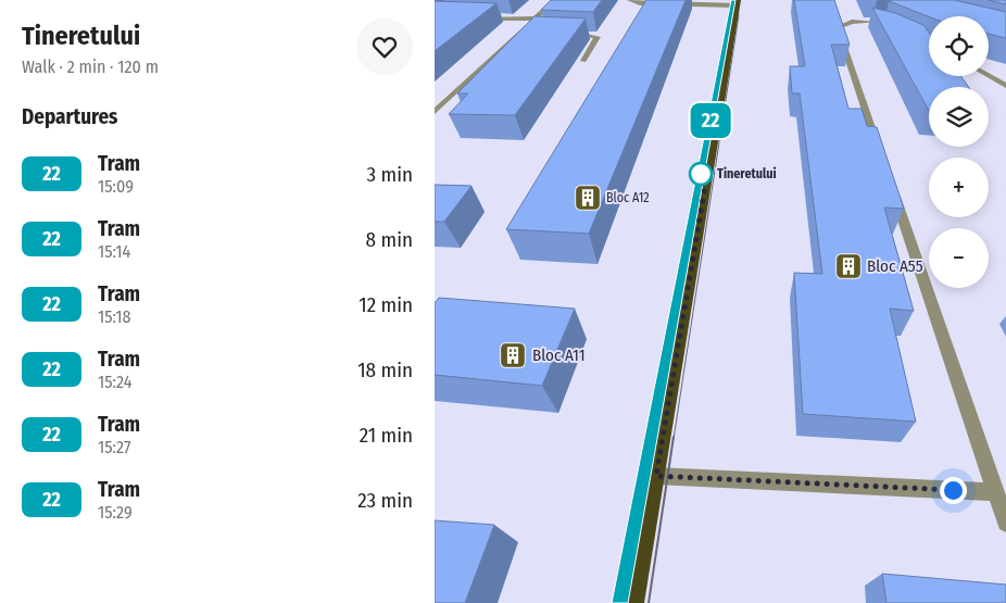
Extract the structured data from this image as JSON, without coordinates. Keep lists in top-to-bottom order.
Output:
{
  "places": {
    "other": ["Tineretului"],
    "building": ["Bloc A12", "Bloc A55", "Bloc A11"]
  },
  "lines": ["tram line 22"],
  "page": {
    "heading": [
      ["Tineretului", "Walk · 2 min · 120 m"],
      "Departures"
    ],
    "on_map": "22",
    "map_buttons": ["+", "−"],
    "list": [
      {
        "mark": "22",
        "name": "Tram",
        "note": "15:09",
        "value": "3 min"
      },
      {
        "mark": "22",
        "name": "Tram",
        "note": "15:14",
        "value": "8 min"
      },
      {
        "mark": "22",
        "name": "Tram",
        "note": "15:18",
        "value": "12 min"
      },
      {
        "mark": "22",
        "name": "Tram",
        "note": "15:24",
        "value": "18 min"
      },
      {
        "mark": "22",
        "name": "Tram",
        "note": "15:27",
        "value": "21 min"
      },
      {
        "mark": "22",
        "name": "Tram",
        "note": "15:29",
        "value": "23 min"
      }
    ]
  }
}
